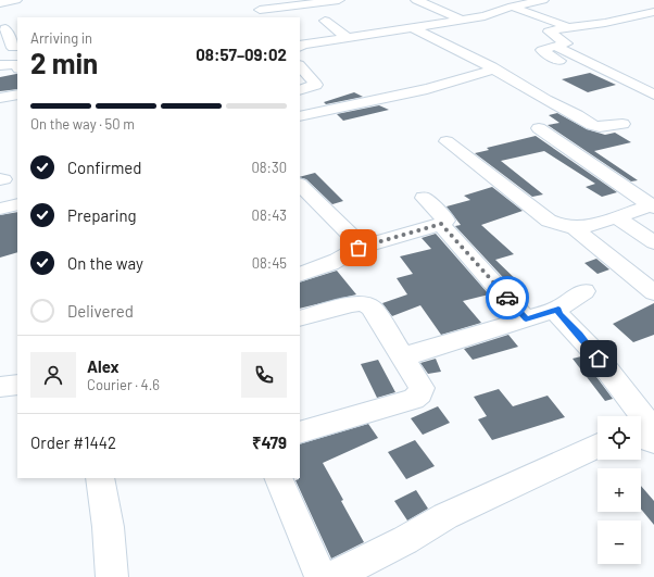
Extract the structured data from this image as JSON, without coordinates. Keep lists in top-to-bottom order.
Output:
{
  "page": {
    "heading": ["2 min", "Arriving in", "08:57–09:02"],
    "panel": [
      "Alex",
      "Courier · 4.6",
      "Order #1442",
      "₹479"
    ],
    "bar": "On the way · 50 m",
    "list": [
      ["Confirmed", "08:30"],
      ["Preparing", "08:43"],
      ["On the way", "08:45"],
      "Delivered"
    ],
    "map_buttons": ["+", "−"]
  }
}
